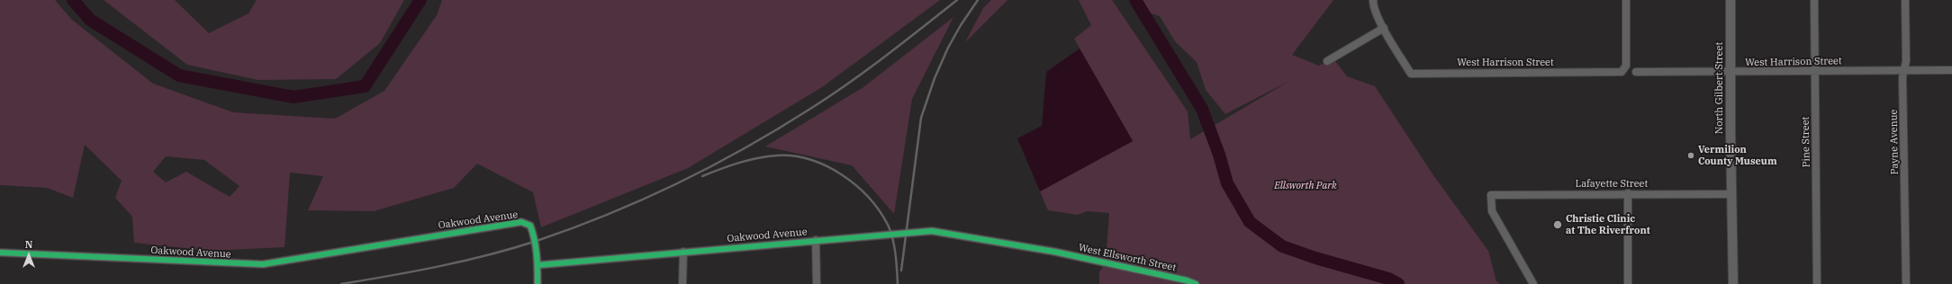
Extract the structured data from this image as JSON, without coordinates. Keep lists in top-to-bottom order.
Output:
{
  "streets": {
    "main road": ["North Gilbert Street"],
    "street": [
      "West Harrison Street",
      "Pine Street",
      "Payne Avenue",
      "Lafayette Street",
      "Oakwood Avenue",
      "West Ellsworth Street"
    ]
  },
  "crossings": [
    ["West Harrison Street", "North Gilbert Street"],
    ["West Harrison Street", "Pine Street"],
    ["West Harrison Street", "Payne Avenue"],
    ["North Gilbert Street", "Lafayette Street"],
    ["Oakwood Avenue", "West Ellsworth Street"]
  ],
  "parks": ["Ellsworth Park"],
  "places": ["Vermilion County Museum", "Christie Clinic at The Riverfront"],
  "north": "top"
}
